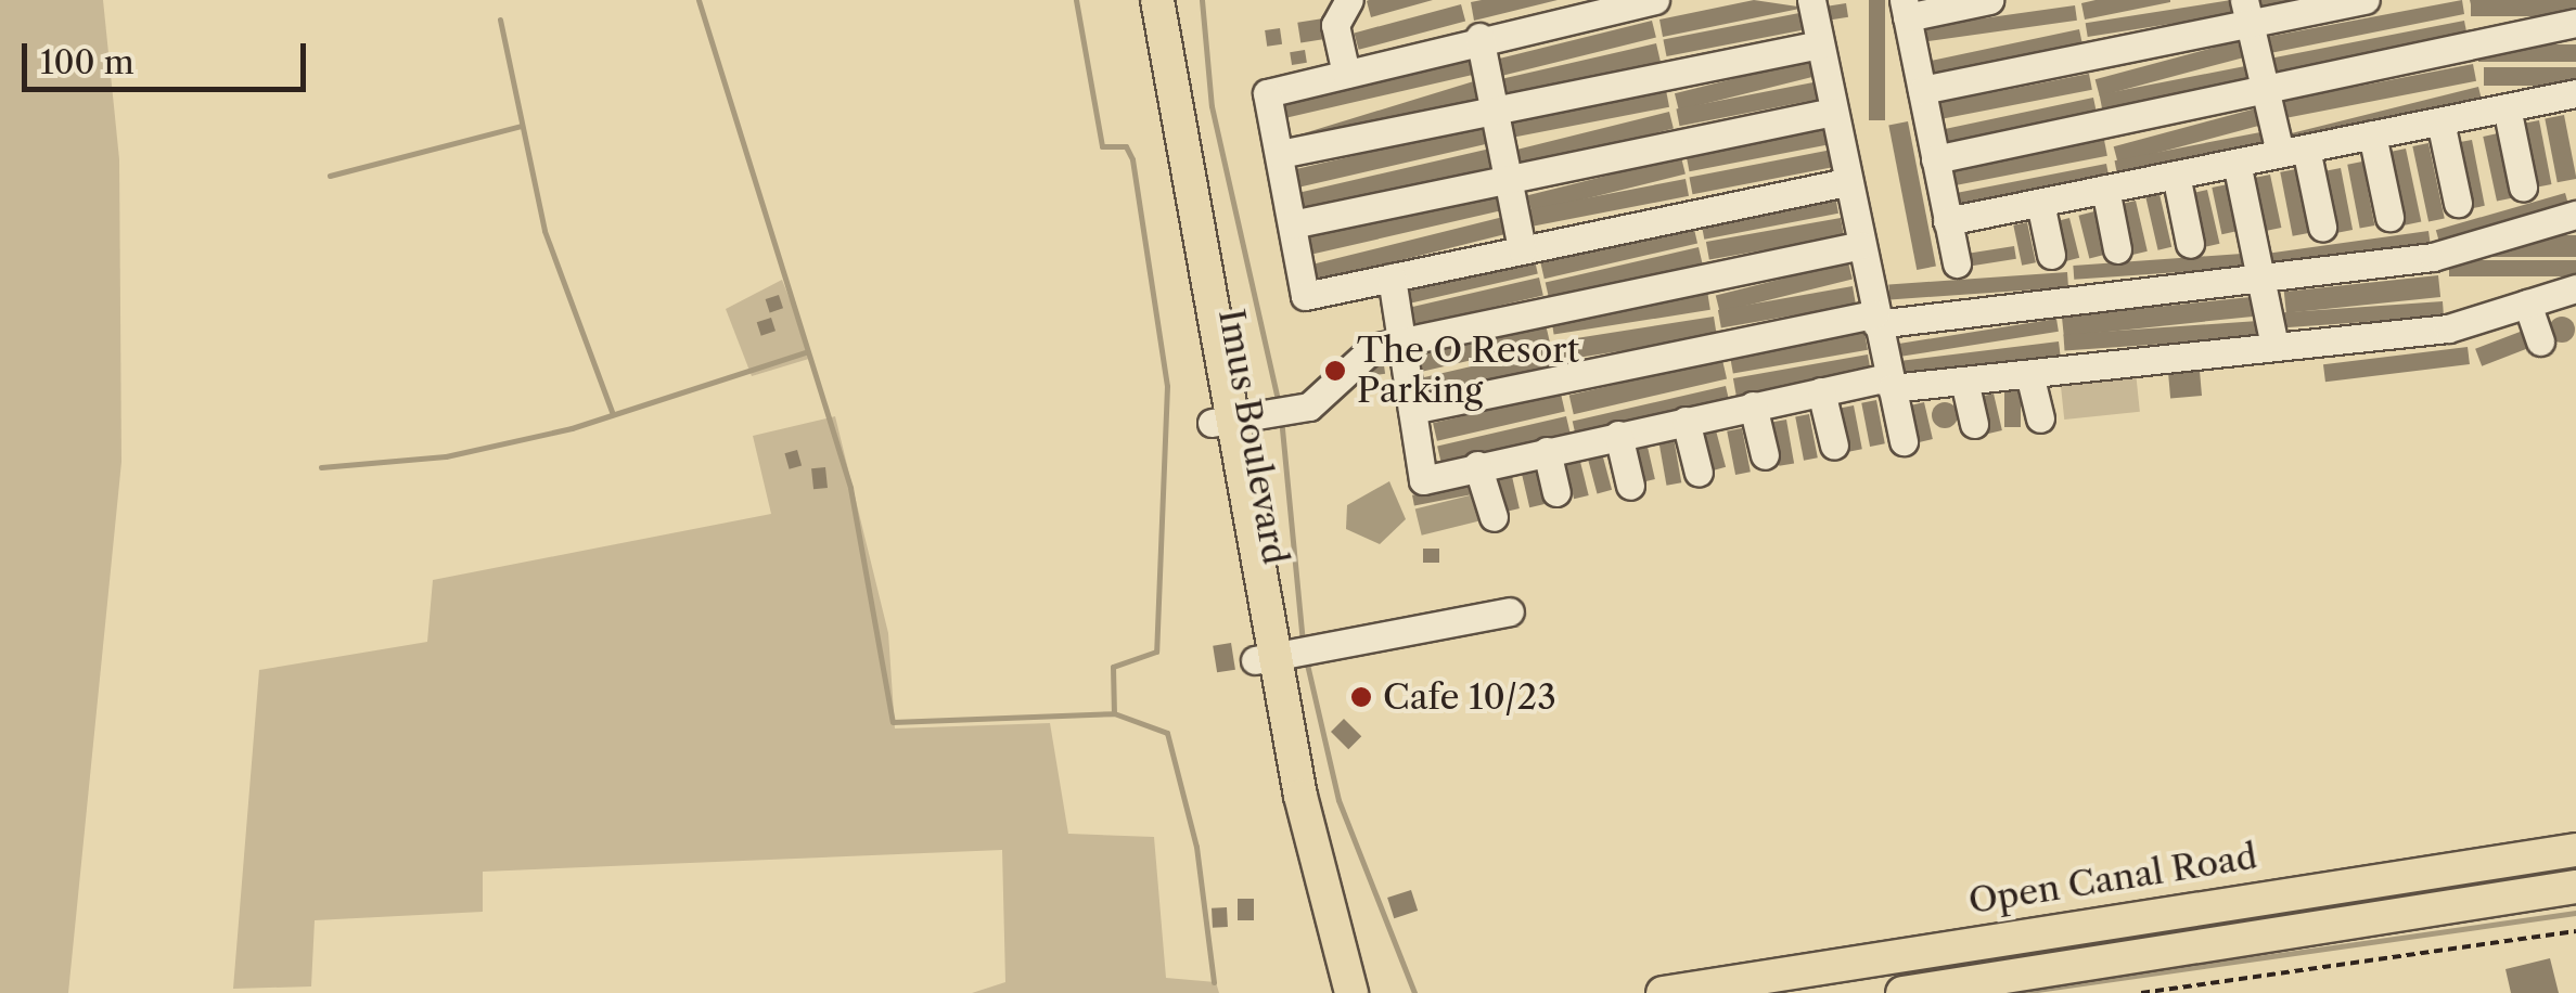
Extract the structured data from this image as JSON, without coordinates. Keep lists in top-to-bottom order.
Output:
{
  "streets": {
    "main road": ["Imus Boulevard", "Open Canal Road"]
  },
  "places": ["The O Resort Parking", "Cafe 10/23"],
  "scale_bar": "100 m"
}
